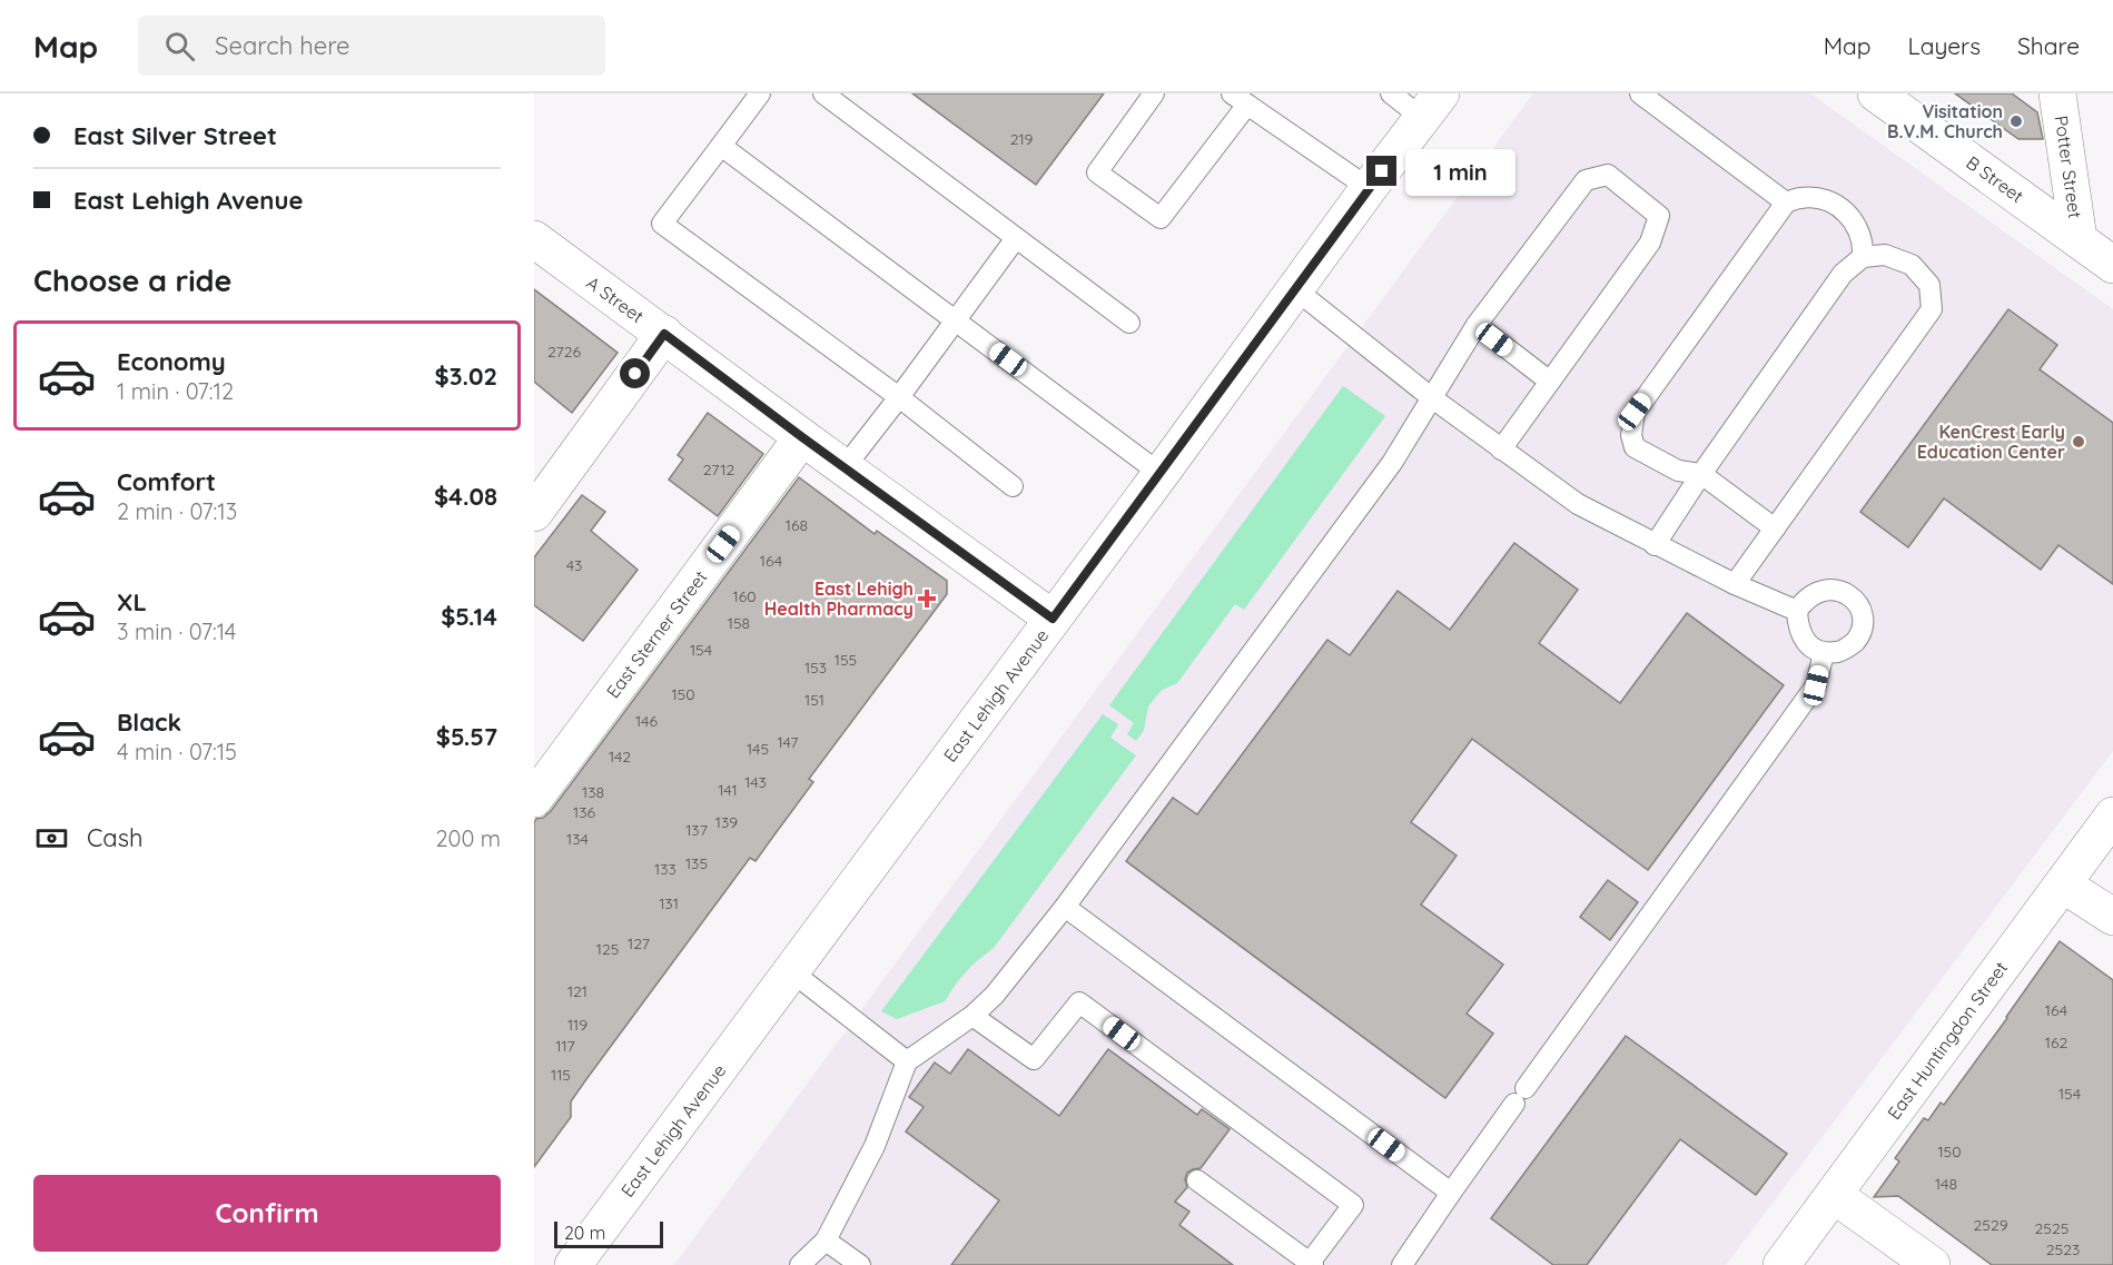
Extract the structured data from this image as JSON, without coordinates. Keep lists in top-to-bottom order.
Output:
{
  "streets": {
    "street": [
      "Potter Street",
      "B Street",
      "A Street",
      "East Sterner Street",
      "East Lehigh Avenue",
      "East Huntingdon Street"
    ]
  },
  "crossings": [
    ["Potter Street", "B Street"],
    ["A Street", "East Sterner Street"],
    ["A Street", "East Lehigh Avenue"]
  ],
  "places": {
    "other": ["Visitation B.V.M. Church", "KenCrest Early Education Center"],
    "health": ["East Lehigh Health Pharmacy"]
  },
  "house_numbers": [
    "219",
    "2726",
    "2712",
    "168",
    "164",
    "43",
    "160",
    "158",
    "154",
    "155",
    "153",
    "150",
    "151",
    "146",
    "147",
    "145",
    "142",
    "143",
    "141",
    "138",
    "136",
    "139",
    "137",
    "134",
    "135",
    "133",
    "131",
    "127",
    "125",
    "121",
    "164",
    "119",
    "162",
    "117",
    "115",
    "154",
    "150",
    "148",
    "2529",
    "2525",
    "2523"
  ],
  "scale_bar": "20 m",
  "page": {
    "header": "Map",
    "search": "Search here",
    "nav": ["Map", "Layers", "Share"],
    "banner": ["East Silver Street", "East Lehigh Avenue"],
    "bubble": "1 min",
    "heading": "Choose a ride",
    "list": [
      {
        "name": "Economy",
        "note": "1 min · 07:12",
        "value": "$3.02"
      },
      {
        "name": "Comfort",
        "note": "2 min · 07:13",
        "value": "$4.08"
      },
      {
        "name": "XL",
        "note": "3 min · 07:14",
        "value": "$5.14"
      },
      {
        "name": "Black",
        "note": "4 min · 07:15",
        "value": "$5.57"
      }
    ],
    "pay": ["Cash", "200 m"],
    "buttons": "Confirm",
    "scale": "20 m"
  }
}
